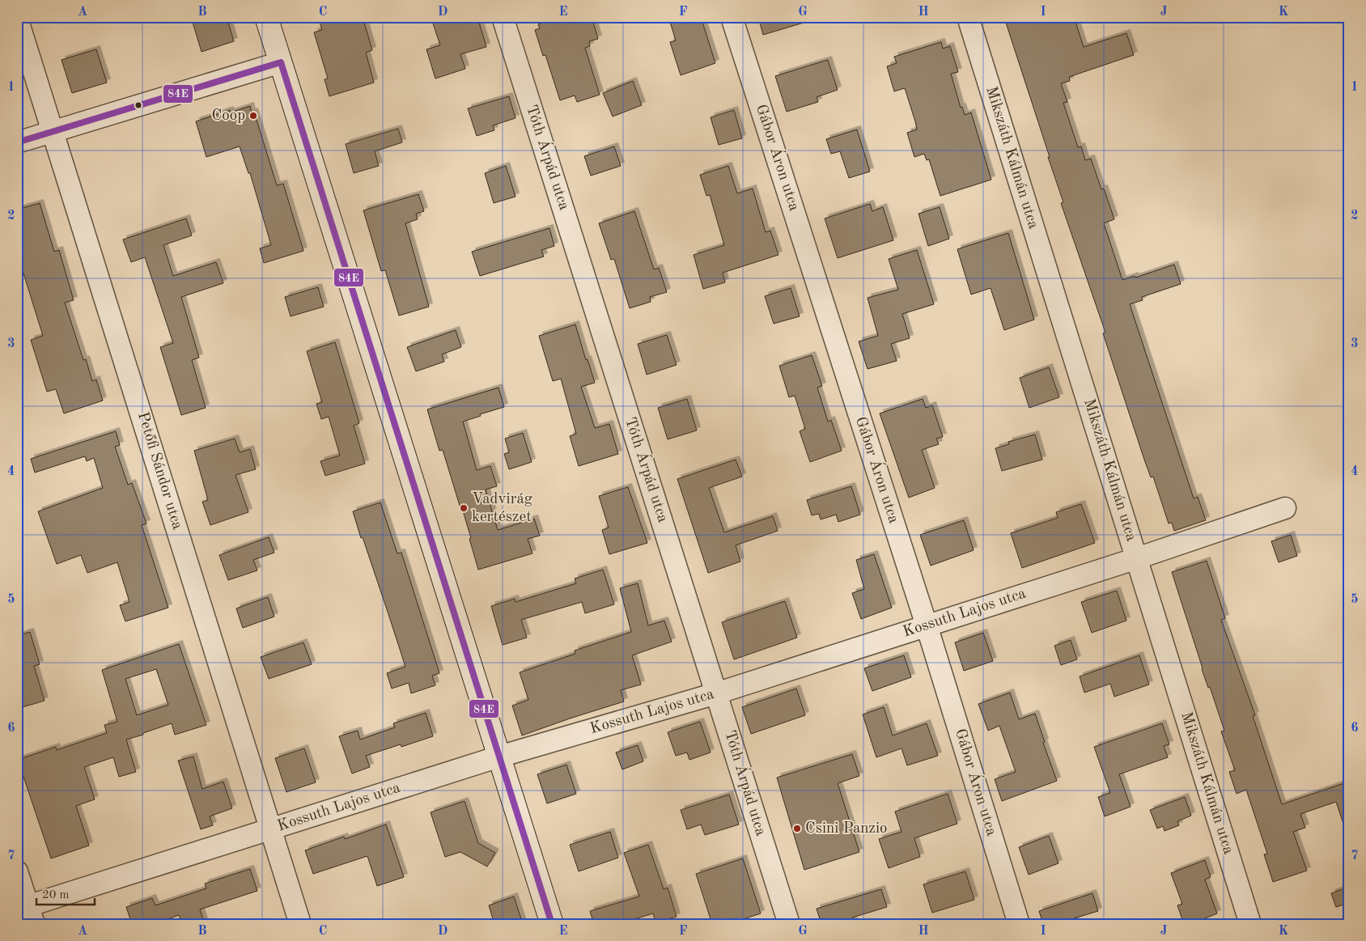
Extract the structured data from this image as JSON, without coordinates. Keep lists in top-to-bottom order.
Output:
{
  "streets": {
    "street": [
      "Tóth Árpád utca",
      "Gábor Áron utca",
      "Mikszáth Kálmán utca",
      "Petőfi Sándor utca",
      "Kossuth Lajos utca"
    ]
  },
  "crossings": [
    ["Tóth Árpád utca", "Kossuth Lajos utca"],
    ["Gábor Áron utca", "Kossuth Lajos utca"],
    ["Mikszáth Kálmán utca", "Kossuth Lajos utca"],
    ["Petőfi Sándor utca", "Kossuth Lajos utca"]
  ],
  "places": ["Coop", "Vadvirág kertészet", "Csini Panzio"],
  "lines": ["transit line 84E"],
  "scale_bar": "20 m",
  "grid": {
    "columns": [
      "A",
      "B",
      "C",
      "D",
      "E",
      "F",
      "G",
      "H",
      "I",
      "J",
      "K"
    ],
    "rows": [
      "1",
      "2",
      "3",
      "4",
      "5",
      "6",
      "7"
    ]
  }
}
